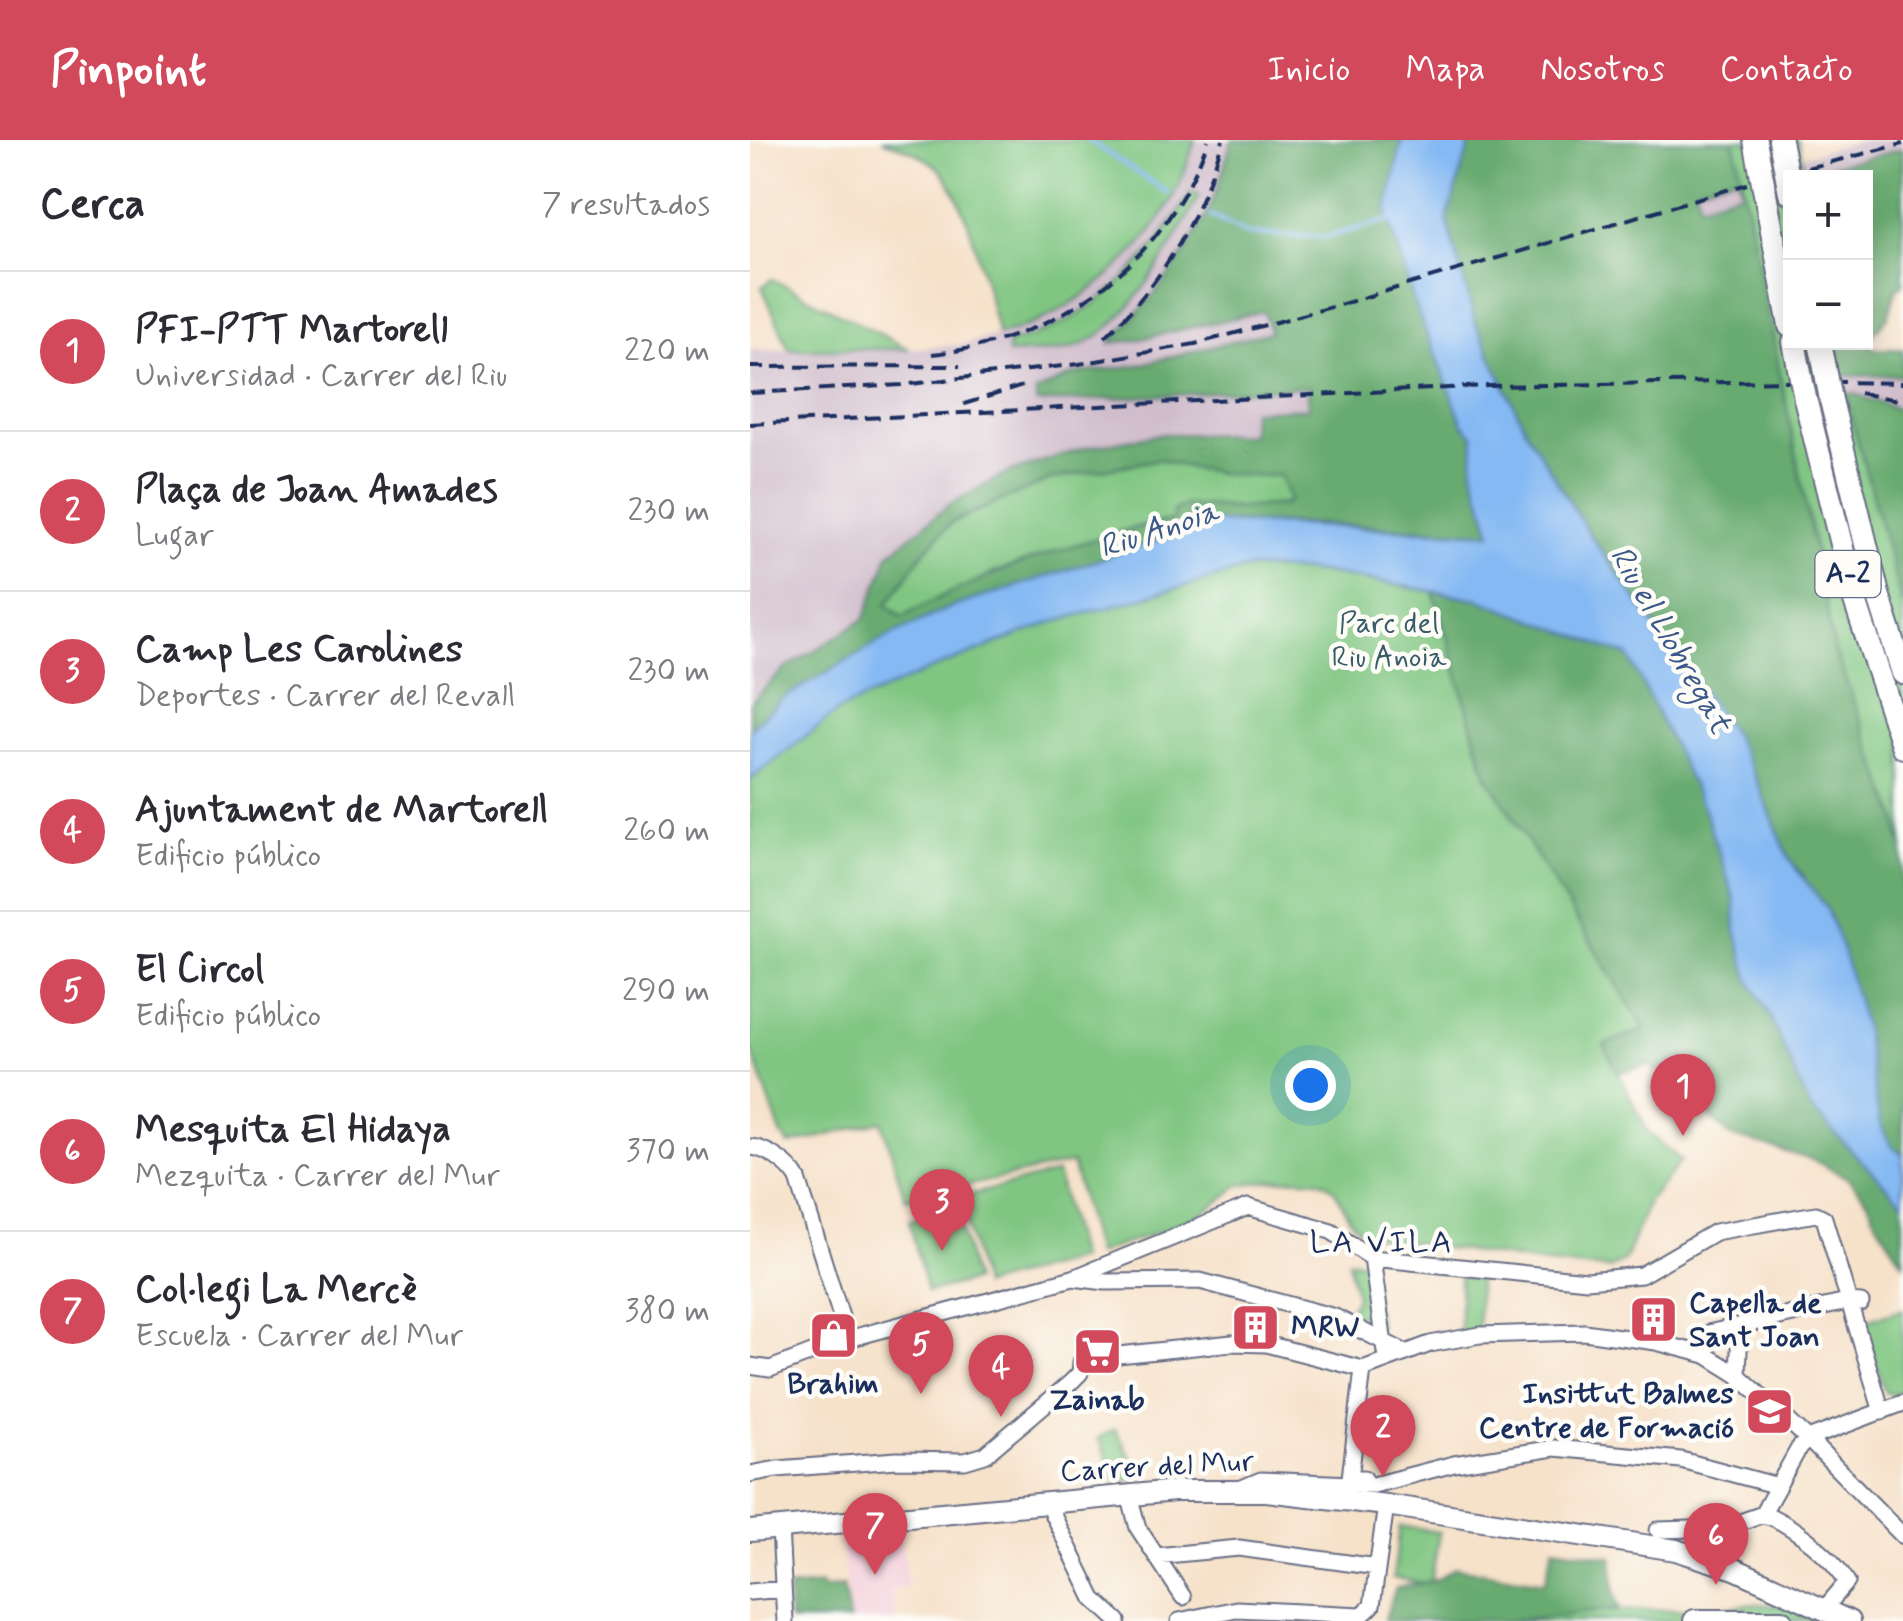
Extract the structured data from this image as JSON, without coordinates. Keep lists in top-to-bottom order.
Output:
{
  "streets": {
    "highway": ["A-2"],
    "main road": ["Carrer del Mur"]
  },
  "districts": ["LA VILA"],
  "water": ["Riu Anoia", "Riu el Llobregat"],
  "parks": ["Parc del Riu Anoia"],
  "places": {
    "building": ["Capella de Sant Joan", "MRW"],
    "shop": ["Brahim"],
    "supermarket": ["Zainab"],
    "school or university": ["Insittut Balmes Centre de Formació"]
  },
  "page": {
    "header": "Pinpoint",
    "nav": [
      "Inicio",
      "Mapa",
      "Nosotros",
      "Contacto"
    ],
    "heading": ["Cerca", "7 resultados"],
    "map_buttons": ["+", "−"],
    "list": [
      {
        "mark": "1",
        "name": "PFI-PTT Martorell",
        "note": "Universidad · Carrer del Riu",
        "value": "220 m"
      },
      {
        "mark": "2",
        "name": "Plaça de Joan Amades",
        "note": "Lugar",
        "value": "230 m"
      },
      {
        "mark": "3",
        "name": "Camp Les Carolines",
        "note": "Deportes · Carrer del Revall",
        "value": "230 m"
      },
      {
        "mark": "4",
        "name": "Ajuntament de Martorell",
        "note": "Edificio público",
        "value": "260 m"
      },
      {
        "mark": "5",
        "name": "El Circol",
        "note": "Edificio público",
        "value": "290 m"
      },
      {
        "mark": "6",
        "name": "Mesquita El Hidaya",
        "note": "Mezquita · Carrer del Mur",
        "value": "370 m"
      },
      {
        "mark": "7",
        "name": "Col·legi La Mercè",
        "note": "Escuela · Carrer del Mur",
        "value": "380 m"
      }
    ],
    "pins": [
      "1",
      "3",
      "5",
      "4",
      "2",
      "7",
      "6"
    ]
  }
}
